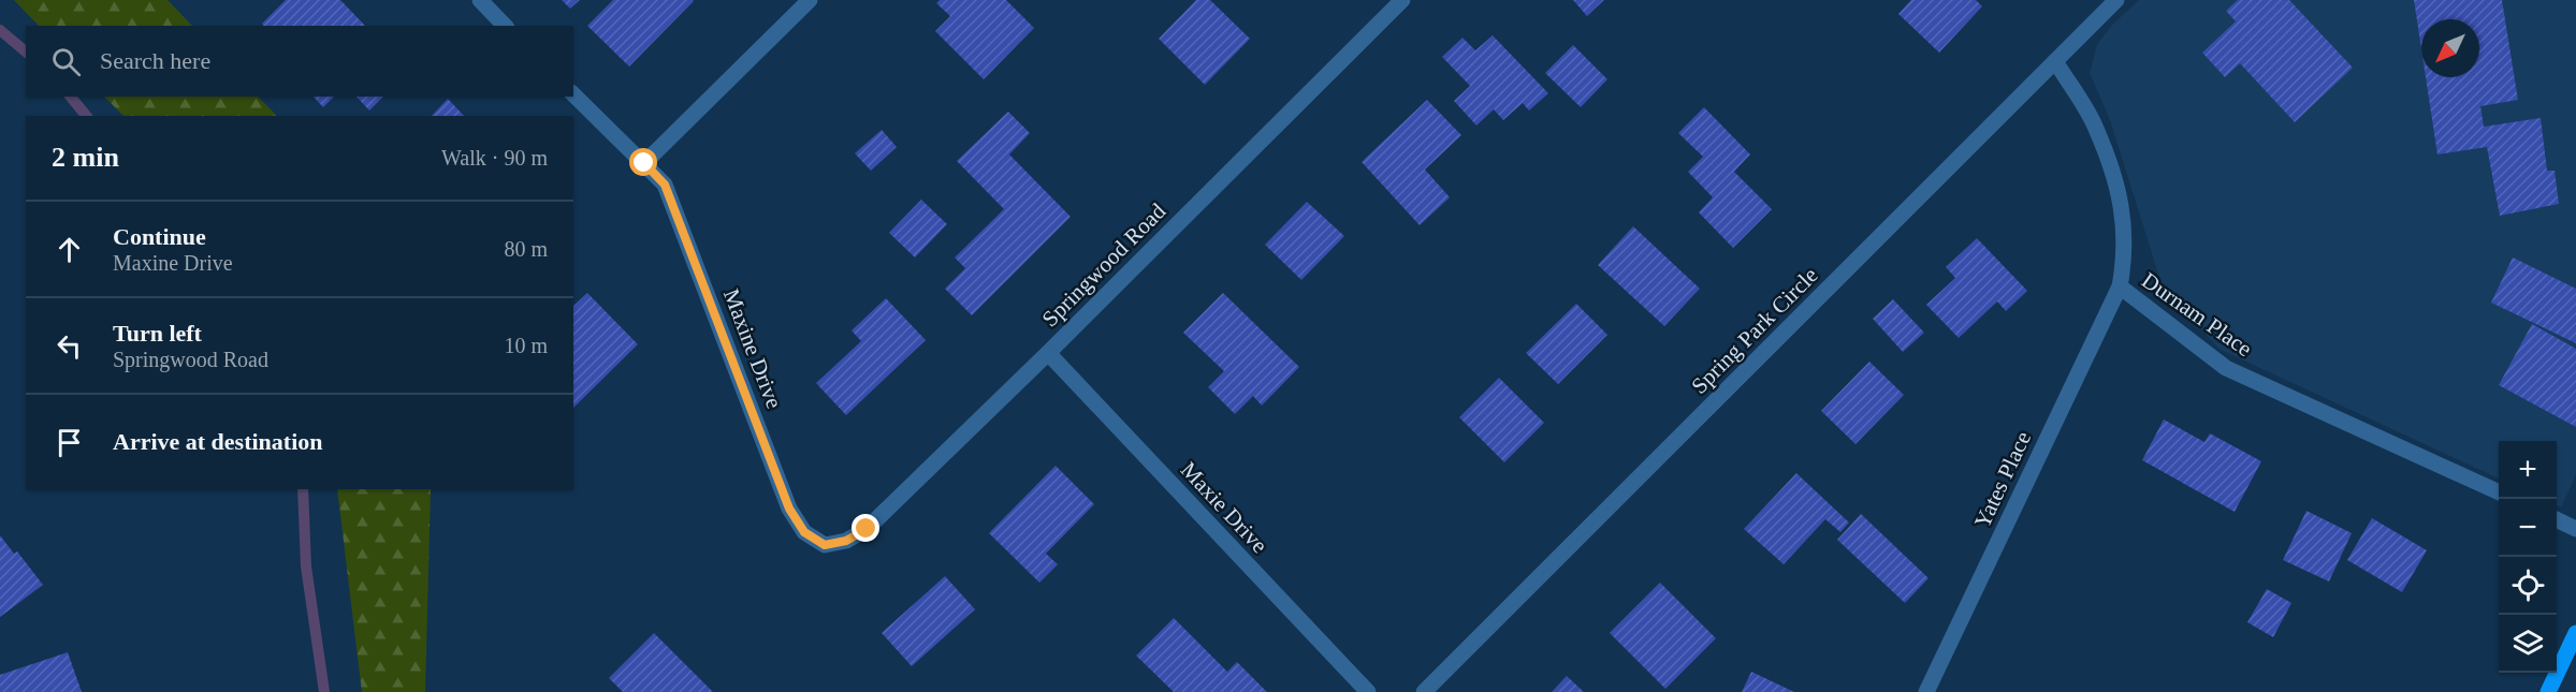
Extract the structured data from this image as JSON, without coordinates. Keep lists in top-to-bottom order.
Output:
{
  "streets": {
    "street": [
      "Springwood Road",
      "Durnam Place",
      "Spring Park Circle",
      "Maxine Drive",
      "Yates Place",
      "Maxie Drive"
    ]
  },
  "crossings": [
    ["Springwood Road", "Maxine Drive"],
    ["Springwood Road", "Maxie Drive"],
    ["Durnam Place", "Spring Park Circle"],
    ["Durnam Place", "Yates Place"]
  ],
  "north": "bottom left",
  "page": {
    "search": "Search here",
    "heading": ["2 min", "Walk · 90 m"],
    "list": [
      ["Continue", "Maxine Drive", "80 m"],
      ["Turn left", "Springwood Road", "10 m"],
      "Arrive at destination"
    ],
    "map_buttons": ["+", "−"]
  }
}
